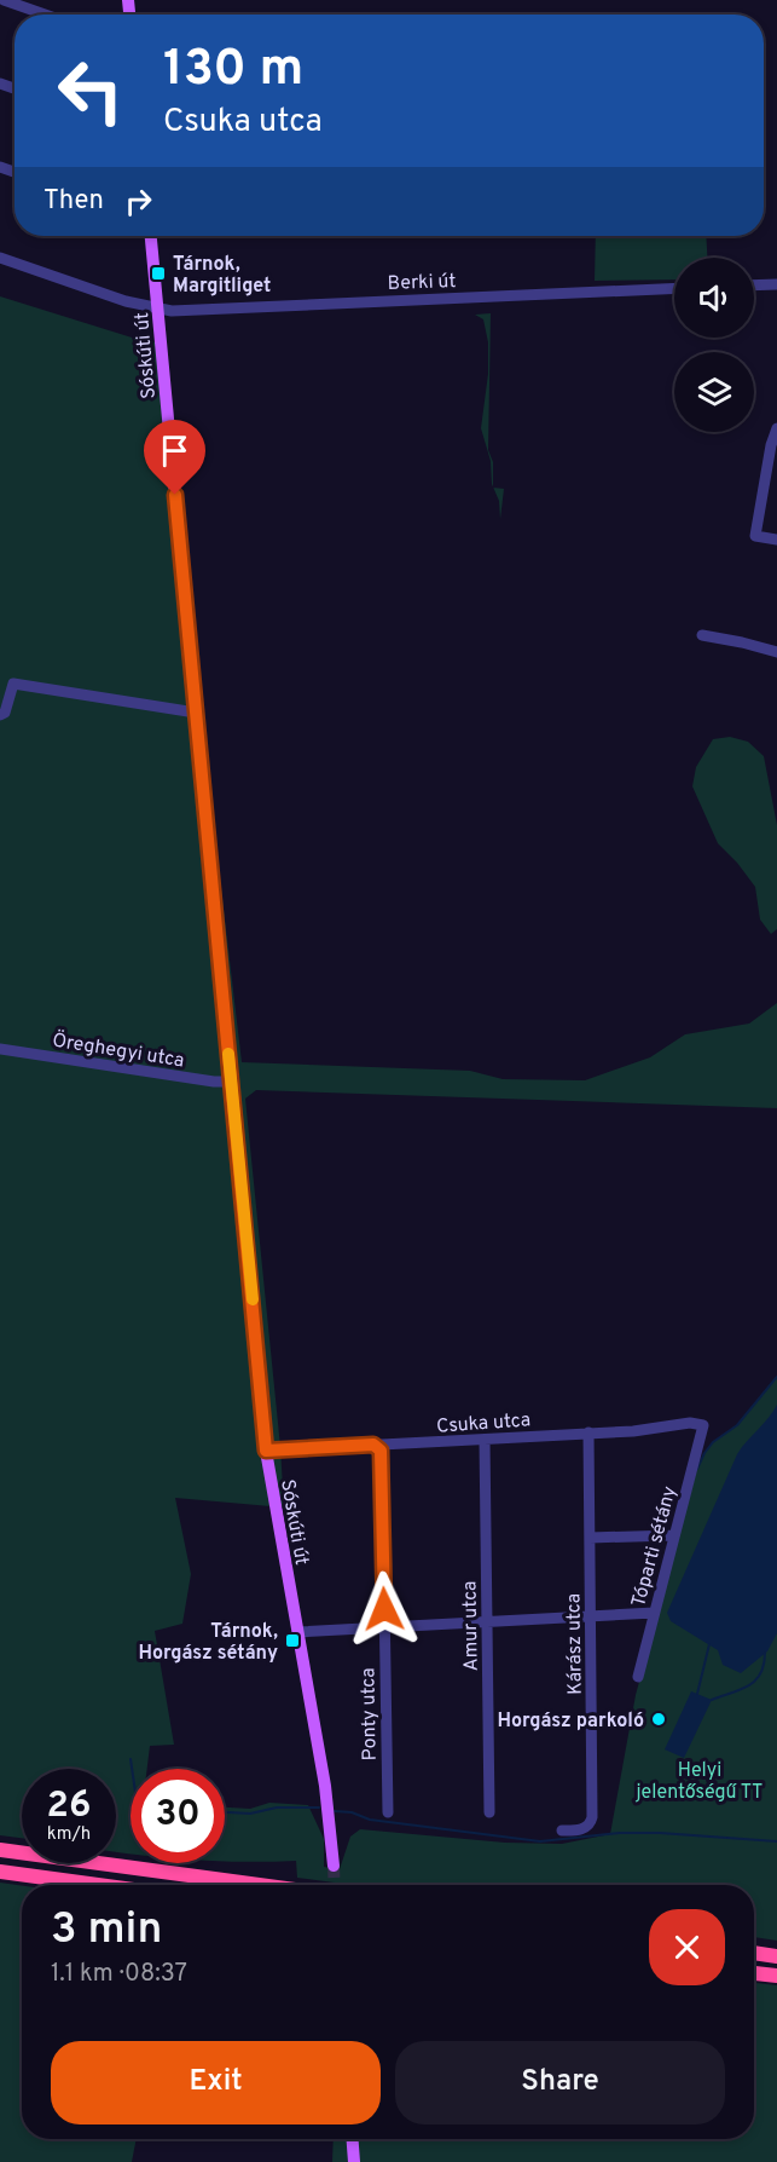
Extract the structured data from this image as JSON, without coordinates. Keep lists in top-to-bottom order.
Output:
{
  "streets": {
    "main road": ["Sóskúti út"],
    "street": [
      "Berki út",
      "Öreghegyi utca",
      "Csuka utca",
      "Tóparti sétány",
      "Amur utca",
      "Kárász utca",
      "Ponty utca"
    ]
  },
  "crossings": [
    ["Berki út", "Sóskúti út"],
    ["Sóskúti út", "Öreghegyi utca"],
    ["Sóskúti út", "Csuka utca"],
    ["Csuka utca", "Tóparti sétány"],
    ["Csuka utca", "Amur utca"],
    ["Csuka utca", "Kárász utca"],
    ["Csuka utca", "Ponty utca"]
  ],
  "parks": ["Helyi jelentőségű TT"],
  "places": {
    "transit": ["Tárnok, Margitliget", "Tárnok, Horgász sétány"],
    "other": ["Horgász parkoló"]
  },
  "page": {
    "turn": ["130 m", "Csuka utca"],
    "then": "Then",
    "speed": "26 km/h",
    "limit": "30",
    "heading": ["3 min", "1.1 km · 08:37"],
    "buttons": ["Exit", "Share"]
  }
}
